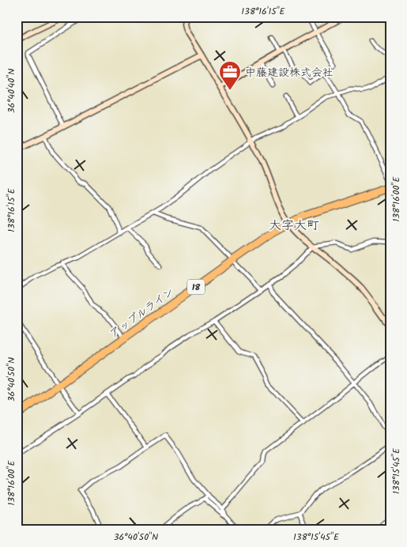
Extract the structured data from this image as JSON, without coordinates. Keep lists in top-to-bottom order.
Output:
{
  "streets": {
    "highway": ["18", "アップルライン"]
  },
  "districts": ["大字大町"],
  "places": {
    "office": ["中藤建設株式会社"]
  },
  "coordinates": [
    "138°16'15\"E",
    "36°40'40\"N",
    "138°16'00\"E",
    "36°40'50\"N",
    "138°15'45\"E"
  ]
}
